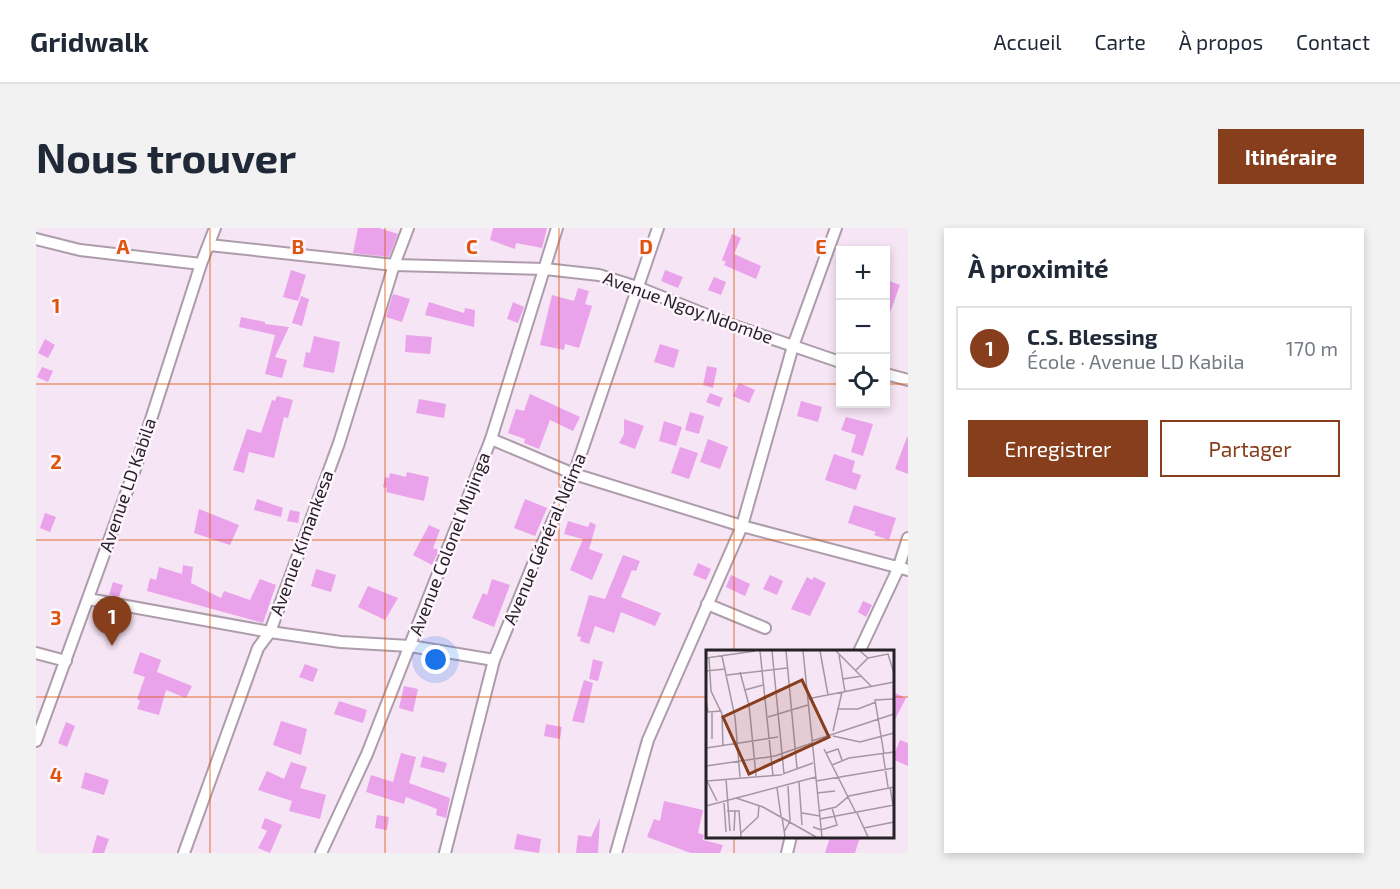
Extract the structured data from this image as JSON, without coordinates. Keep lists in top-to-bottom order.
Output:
{
  "streets": {
    "street": [
      "Avenue Ngoy Ndombe",
      "Avenue LD Kabila",
      "Avenue Général Ndima",
      "Avenue Kimankesa",
      "Avenue Colonel Mujinga"
    ]
  },
  "crossings": [
    ["Avenue Ngoy Ndombe", "Avenue LD Kabila"],
    ["Avenue Ngoy Ndombe", "Avenue Général Ndima"],
    ["Avenue Ngoy Ndombe", "Avenue Kimankesa"],
    ["Avenue Ngoy Ndombe", "Avenue Colonel Mujinga"]
  ],
  "page": {
    "header": "Gridwalk",
    "nav": [
      "Accueil",
      "Carte",
      "À propos",
      "Contact"
    ],
    "buttons": [
      "Itinéraire",
      ["Enregistrer", "Partager"]
    ],
    "title": "Nous trouver",
    "heading": "À proximité",
    "map_buttons": ["+", "−"],
    "list": [
      {
        "mark": "1",
        "name": "C.S. Blessing",
        "note": "École · Avenue LD Kabila",
        "value": "170 m"
      }
    ],
    "pins": "1"
  },
  "grid": {
    "columns": [
      "A",
      "B",
      "C",
      "D",
      "E"
    ],
    "rows": [
      "1",
      "2",
      "3",
      "4"
    ]
  }
}
